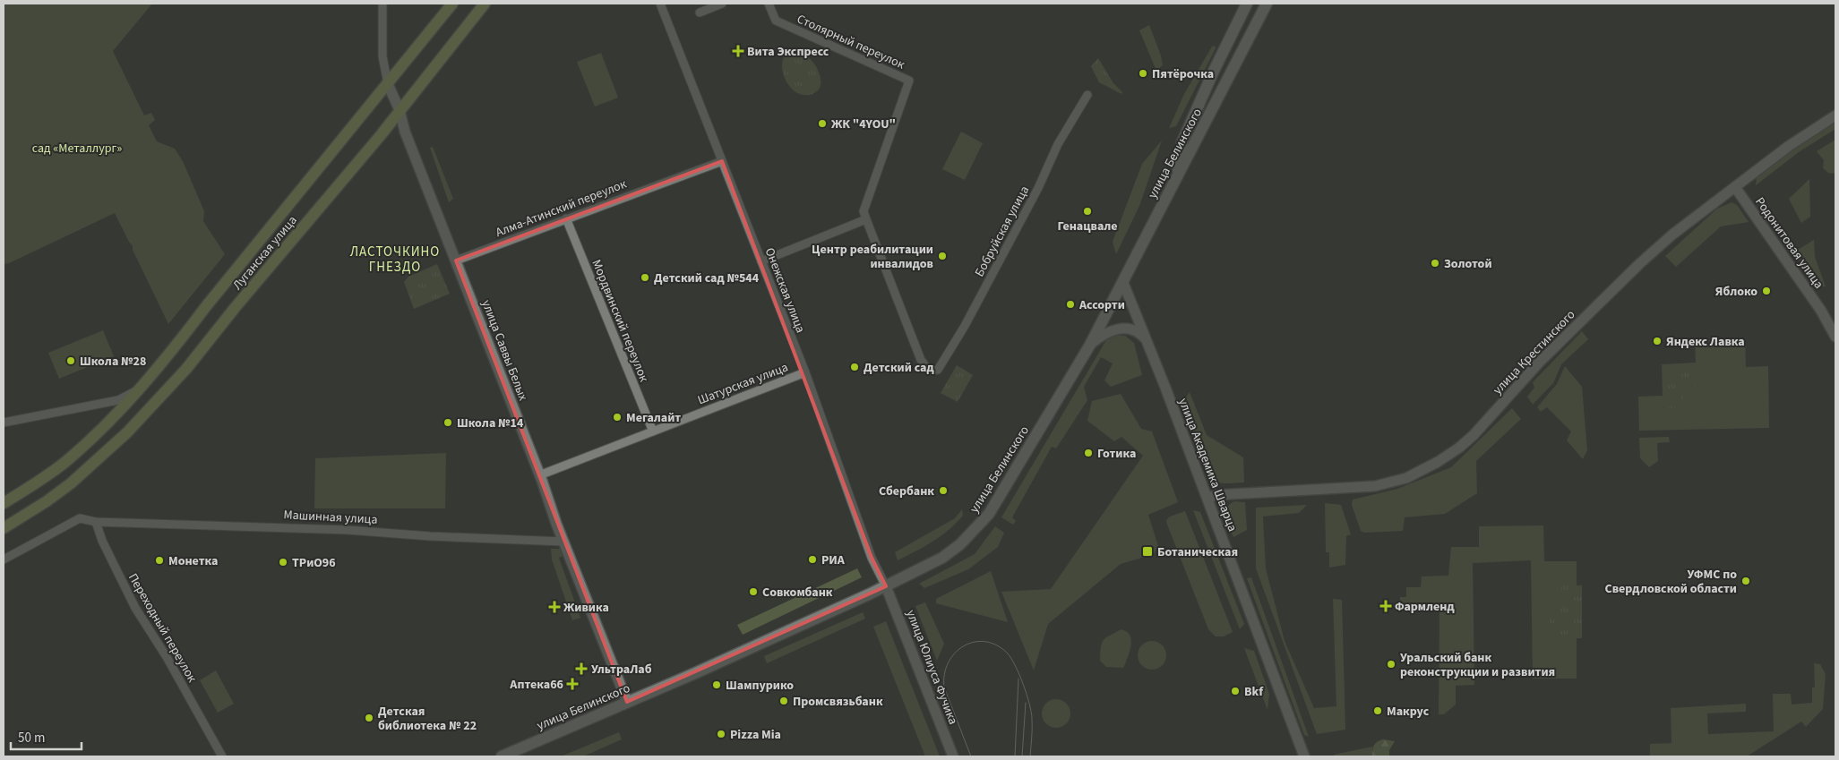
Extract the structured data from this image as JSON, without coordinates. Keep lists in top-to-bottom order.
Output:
{
  "streets": {
    "main road": ["улица Белинского", "Луганская улица"],
    "street": [
      "Столярный переулок",
      "Алма-Атинский переулок",
      "Бобруйская улица",
      "Родонитовая улица",
      "Онежская улица",
      "Мордвинский переулок",
      "улица Саввы Белых",
      "улица Крестинского",
      "Шатурская улица",
      "улица Академика Шварца",
      "Машинная улица",
      "Переходный переулок",
      "улица Юлиуса Фучика"
    ]
  },
  "crossings": [
    ["Столярный переулок", "Бобруйская улица"],
    ["улица Белинского", "Онежская улица"],
    ["улица Белинского", "улица Саввы Белых"],
    ["улица Белинского", "улица Академика Шварца"],
    ["улица Белинского", "улица Юлиуса Фучика"],
    ["Алма-Атинский переулок", "Онежская улица"],
    ["Алма-Атинский переулок", "Мордвинский переулок"],
    ["Алма-Атинский переулок", "улица Саввы Белых"],
    ["Родонитовая улица", "улица Крестинского"],
    ["Луганская улица", "улица Саввы Белых"],
    ["Онежская улица", "Шатурская улица"],
    ["Онежская улица", "улица Юлиуса Фучика"],
    ["Мордвинский переулок", "Шатурская улица"],
    ["улица Саввы Белых", "Шатурская улица"],
    ["улица Саввы Белых", "Машинная улица"],
    ["улица Крестинского", "улица Академика Шварца"],
    ["Машинная улица", "Переходный переулок"]
  ],
  "districts": ["ЛАСТОЧКИНО ГНЕЗДО"],
  "parks": ["сад «Металлург»"],
  "places": {
    "health": [
      "Вита Экспресс",
      "Фармленд",
      "Живика",
      "УльтраЛаб",
      "Аптека66"
    ],
    "other": [
      "Пятёрочка",
      "ЖК \"4YOU\"",
      "Генацвале",
      "Центр реабилитации инвалидов",
      "Золотой",
      "Детский сад №544",
      "Яблоко",
      "Ассорти",
      "Яндекс Лавка",
      "Школа №28",
      "Детский сад",
      "Мегалайт",
      "Школа №14",
      "Готика",
      "Сбербанк",
      "РИА",
      "Монетка",
      "ТРиО96",
      "УФМС по Свердловской области",
      "Совкомбанк",
      "Уральский банк реконструкции и развития",
      "Шампурико",
      "Bkf",
      "Промсвязьбанк",
      "Макрус",
      "Детская библиотека № 22",
      "Pizza Mia"
    ],
    "transit": ["Ботаническая"]
  },
  "scale_bar": "50 m"
}
